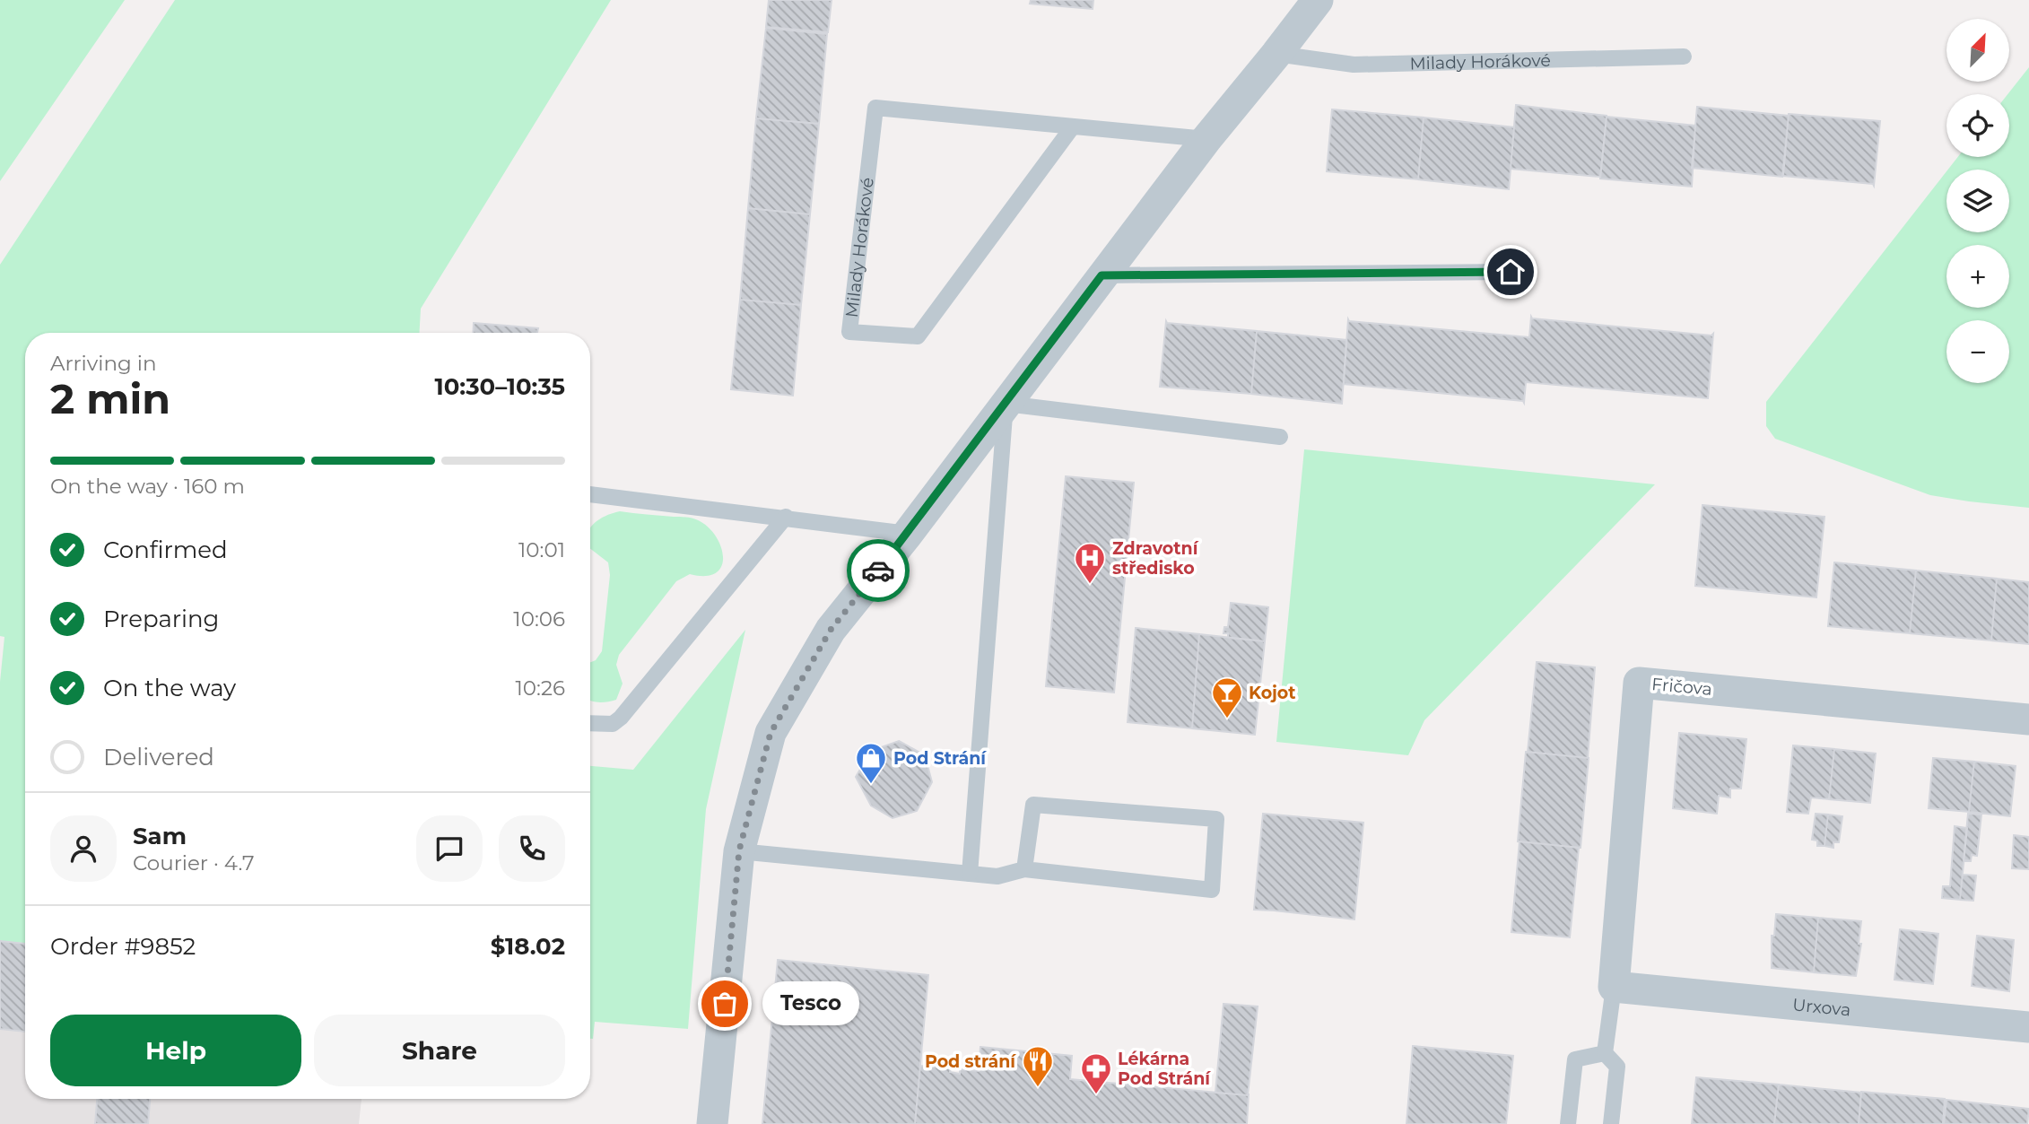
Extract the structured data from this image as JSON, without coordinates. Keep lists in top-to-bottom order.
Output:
{
  "streets": {
    "street": ["Fričova", "Urxova"],
    "lane": ["Milady Horákové"]
  },
  "crossings": [
    ["Fričova", "Urxova"]
  ],
  "places": {
    "hospital": ["Zdravotní středisko"],
    "bar": ["Kojot"],
    "shop": ["Pod Strání"],
    "other": ["Tesco"],
    "restaurant": ["Pod strání"],
    "pharmacy": ["Lékárna Pod Strání"]
  },
  "north": "top right",
  "page": {
    "map_buttons": ["+", "−"],
    "heading": ["2 min", "Arriving in", "10:30–10:35"],
    "panel": [
      "Sam",
      "Courier · 4.7",
      "Order #9852",
      "$18.02"
    ],
    "bar": "On the way · 160 m",
    "list": [
      ["Confirmed", "10:01"],
      ["Preparing", "10:06"],
      ["On the way", "10:26"],
      "Delivered"
    ],
    "bubble": "Tesco",
    "buttons": ["Help", "Share"]
  }
}
